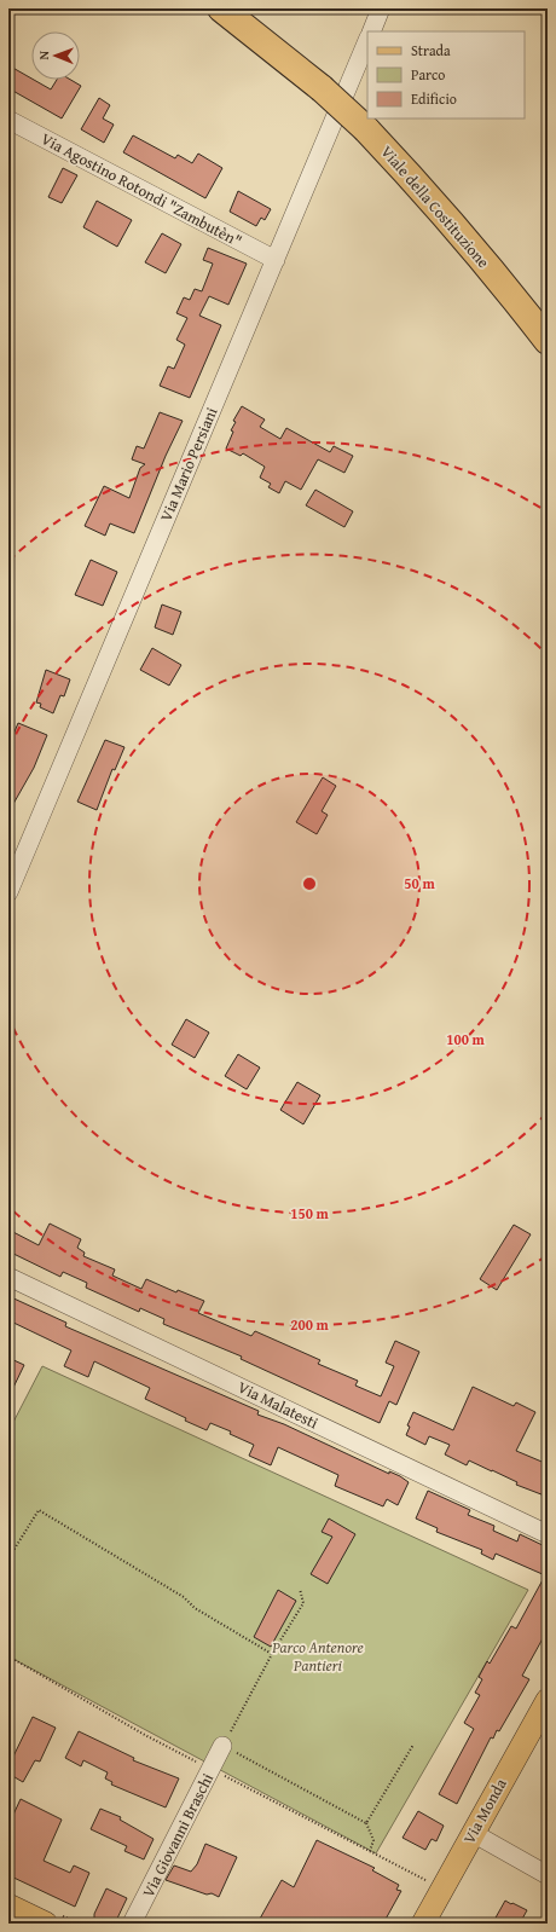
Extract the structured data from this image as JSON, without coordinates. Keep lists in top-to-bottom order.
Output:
{
  "streets": {
    "highway": ["Viale della Costituzione"],
    "main road": ["Via Monda"],
    "street": [
      "Via Agostino Rotondi \"Zambutèn\"",
      "Via Mario Persiani",
      "Via Malatesti",
      "Via Giovanni Braschi"
    ]
  },
  "crossings": [
    ["Via Agostino Rotondi \"Zambutèn\"", "Via Mario Persiani"]
  ],
  "parks": ["Parco Antenore Pantieri"],
  "legend": ["Strada", "Parco", "Edificio"],
  "north": "left",
  "rings": [
    "50 m",
    "100 m",
    "150 m",
    "200 m"
  ]
}
